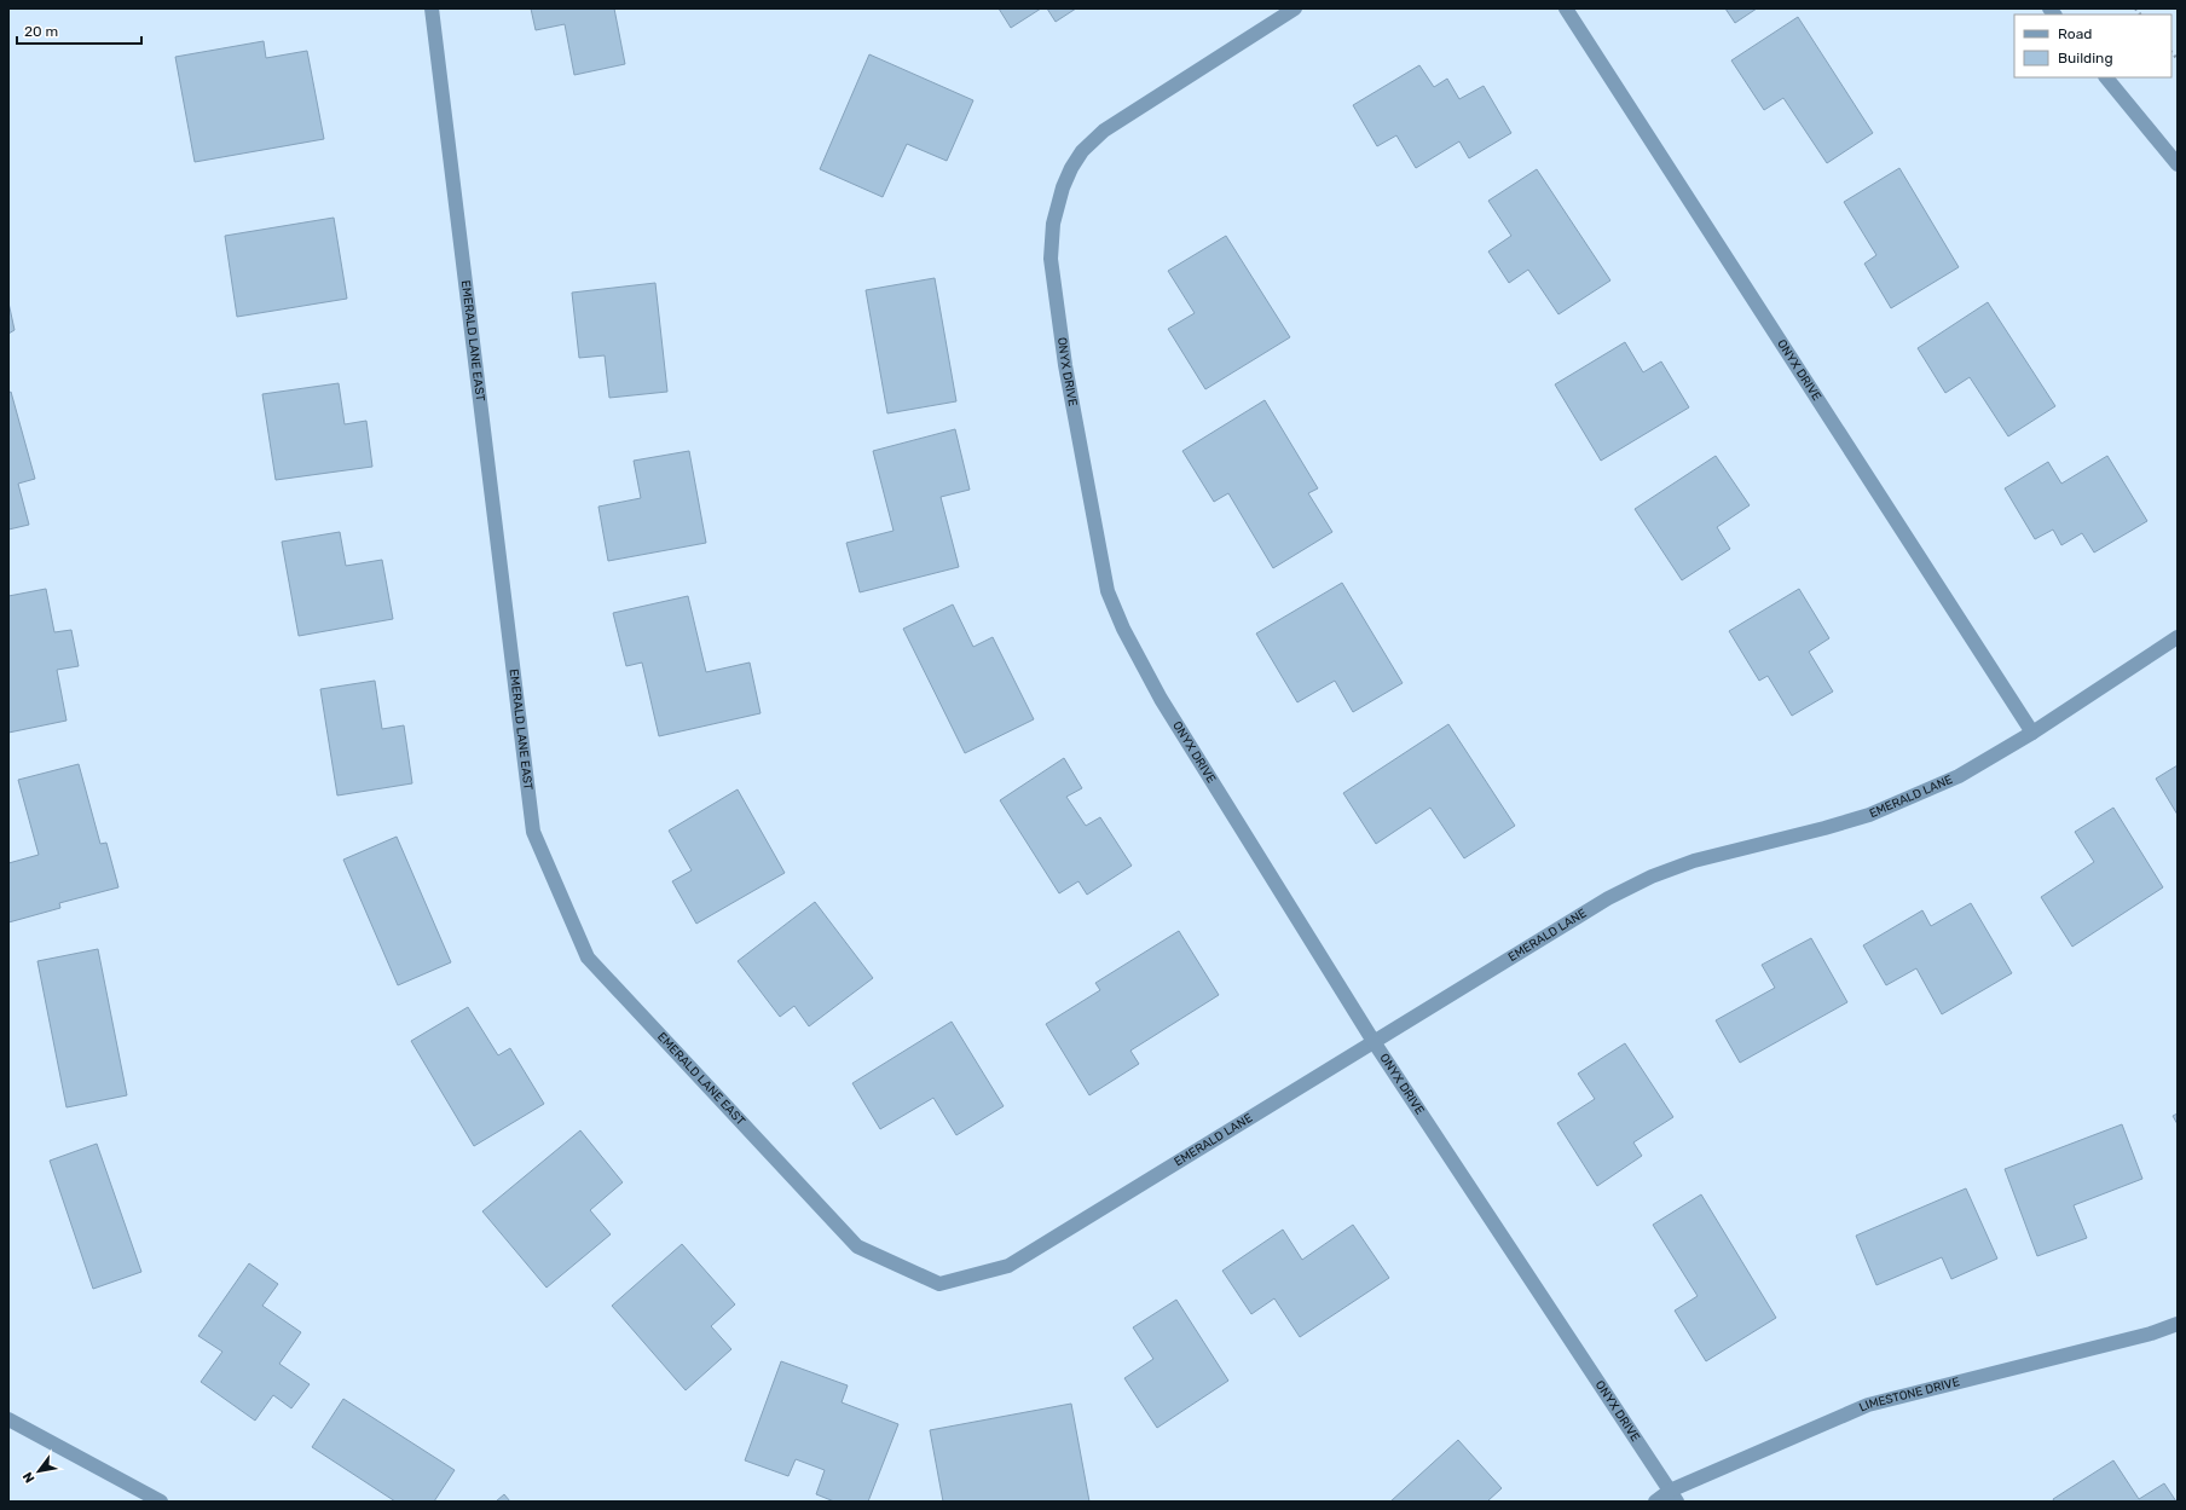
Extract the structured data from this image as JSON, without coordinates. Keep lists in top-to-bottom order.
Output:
{
  "streets": {
    "street": [
      "EMERALD LANE EAST",
      "ONYX DRIVE",
      "EMERALD LANE",
      "LIMESTONE DRIVE"
    ]
  },
  "crossings": [
    ["EMERALD LANE EAST", "EMERALD LANE"],
    ["ONYX DRIVE", "EMERALD LANE"],
    ["ONYX DRIVE", "LIMESTONE DRIVE"]
  ],
  "legend": ["Road", "Building"],
  "scale_bar": "20 m",
  "north": "bottom left"
}
